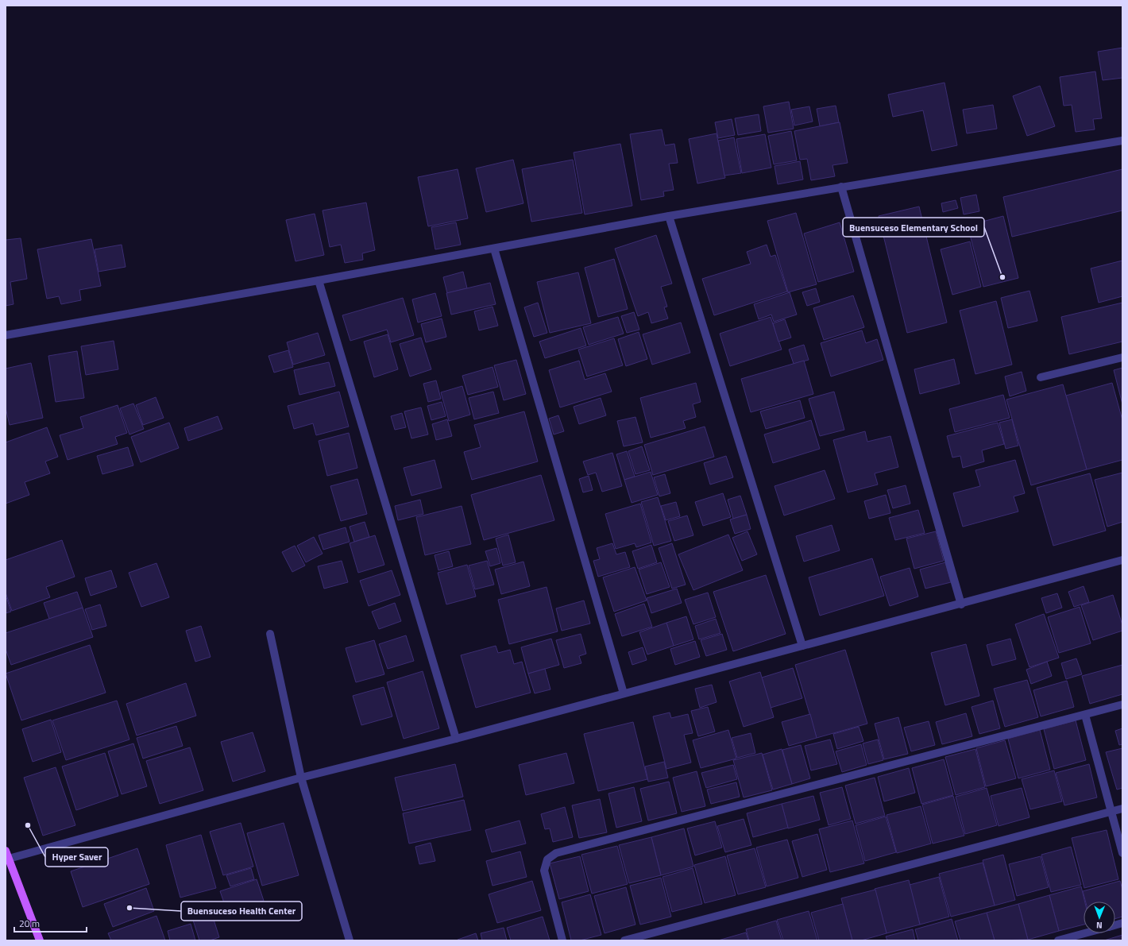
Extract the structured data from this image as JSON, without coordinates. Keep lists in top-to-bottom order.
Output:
{
  "places": ["Buensuceso Elementary School", "Hyper Saver", "Buensuceso Health Center"],
  "scale_bar": "20 m",
  "north": "bottom"
}
